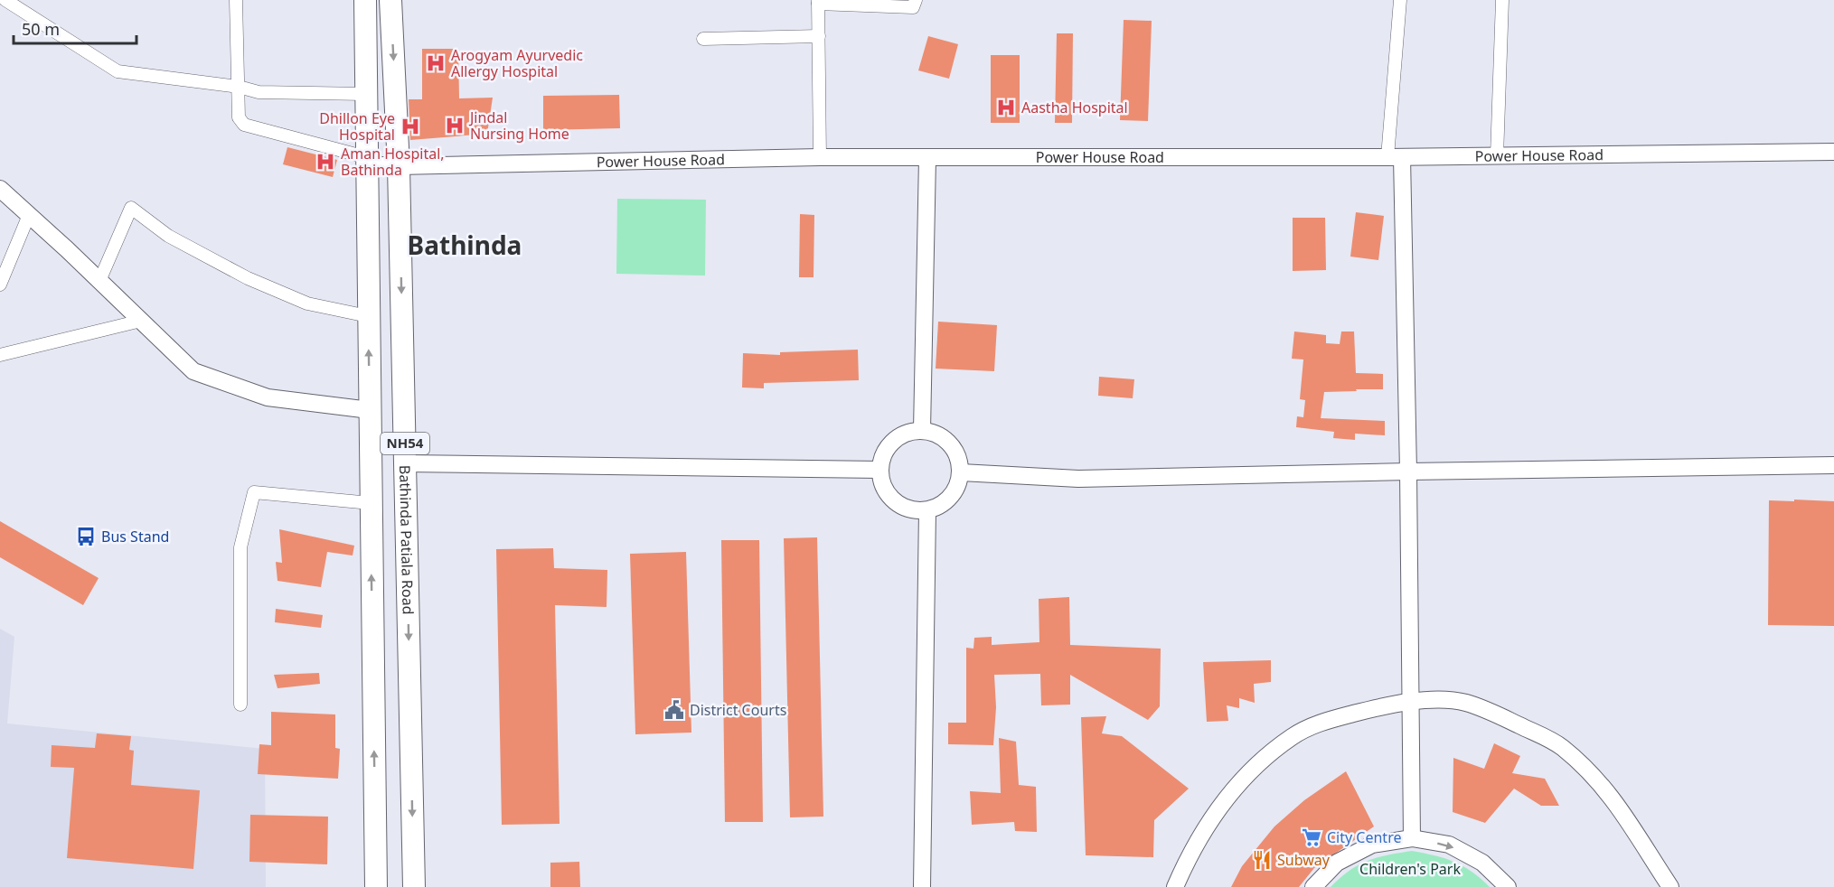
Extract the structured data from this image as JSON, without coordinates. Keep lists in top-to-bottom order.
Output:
{
  "streets": {
    "highway": ["NH54", "Bathinda Patiala Road"],
    "street": ["Power House Road"]
  },
  "crossings": [
    ["Power House Road", "NH54"],
    ["Power House Road", "Bathinda Patiala Road"]
  ],
  "districts": ["Bathinda"],
  "parks": ["Children's Park"],
  "places": {
    "hospital": [
      "Arogyam Ayurvedic Allergy Hospital",
      "Aastha Hospital",
      "Jindal Nursing Home",
      "Dhillon Eye Hospital",
      "Aman Hospital, Bathinda"
    ],
    "bus stop": ["Bus Stand"],
    "public building": ["District Courts"],
    "supermarket": ["City Centre"],
    "restaurant": ["Subway"]
  },
  "scale_bar": "50 m"
}
